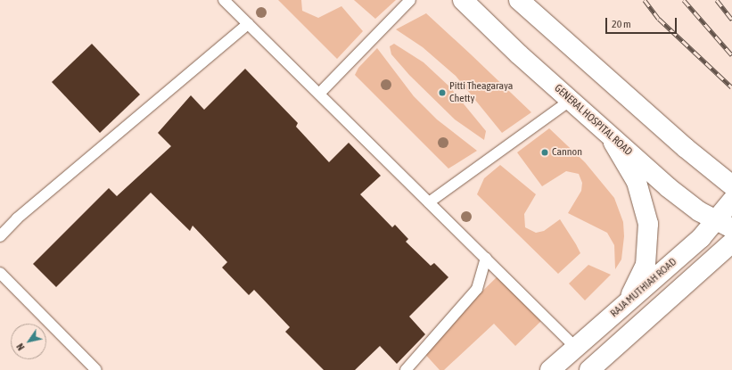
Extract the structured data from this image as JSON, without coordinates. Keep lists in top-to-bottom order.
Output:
{
  "streets": {
    "main road": ["GENERAL HOSPITAL ROAD", "RAJA MUTHIAH ROAD"]
  },
  "crossings": [
    ["GENERAL HOSPITAL ROAD", "RAJA MUTHIAH ROAD"]
  ],
  "places": ["Pitti Theagaraya Chetty", "Cannon"],
  "scale_bar": "20 m",
  "north": "bottom left"
}
